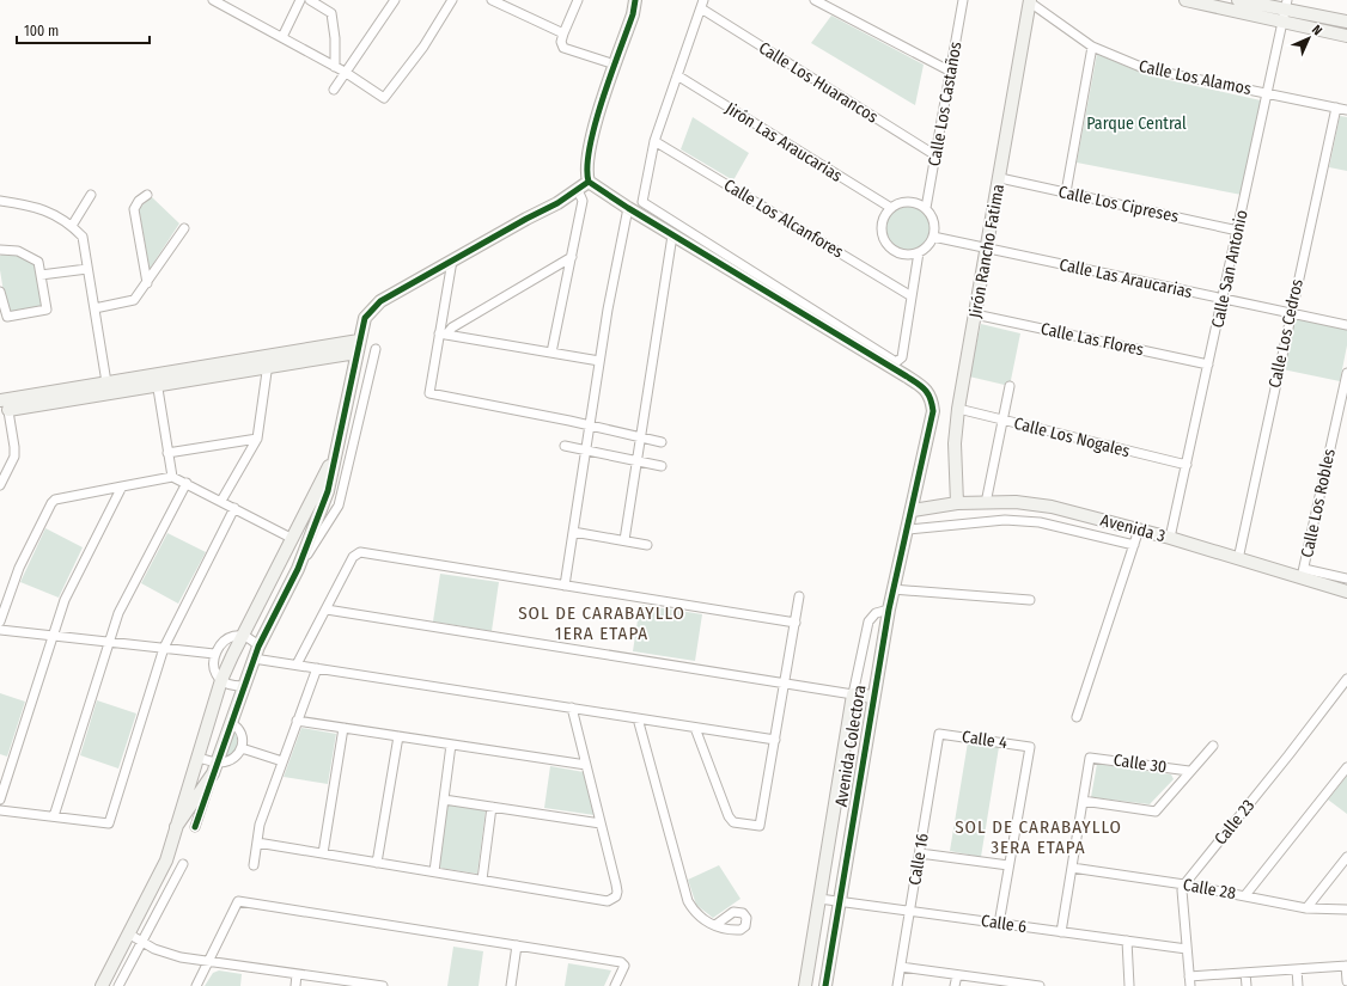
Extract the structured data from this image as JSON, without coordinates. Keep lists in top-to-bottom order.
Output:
{
  "streets": {
    "street": [
      "Calle Los Alamos",
      "Calle Los Huarancos",
      "Calle Los Castaños",
      "Jirón Las Araucarias",
      "Calle Los Cipreses",
      "Calle Los Alcanfores",
      "Jirón Rancho Fatima",
      "Calle San Antonio",
      "Calle Las Araucarias",
      "Calle Los Cedros",
      "Calle Las Flores",
      "Calle Los Nogales",
      "Calle Los Robles",
      "Avenida 3",
      "Calle 4",
      "Avenida Colectora",
      "Calle 30",
      "Calle 23",
      "Calle 16",
      "Calle 28",
      "Calle 6"
    ]
  },
  "crossings": [
    ["Calle Los Alamos", "Jirón Rancho Fatima"],
    ["Calle Los Alamos", "Calle San Antonio"],
    ["Calle Los Alamos", "Calle Los Cedros"],
    ["Calle Los Huarancos", "Calle Los Castaños"],
    ["Calle Los Castaños", "Jirón Las Araucarias"],
    ["Calle Los Castaños", "Calle Las Araucarias"],
    ["Jirón Las Araucarias", "Calle Las Araucarias"],
    ["Calle Los Cipreses", "Jirón Rancho Fatima"],
    ["Calle Los Cipreses", "Calle San Antonio"],
    ["Jirón Rancho Fatima", "Calle Las Araucarias"],
    ["Jirón Rancho Fatima", "Calle Las Flores"],
    ["Jirón Rancho Fatima", "Calle Los Nogales"],
    ["Jirón Rancho Fatima", "Avenida 3"],
    ["Calle San Antonio", "Calle Las Araucarias"],
    ["Calle San Antonio", "Calle Las Flores"],
    ["Calle San Antonio", "Calle Los Nogales"],
    ["Calle San Antonio", "Avenida 3"],
    ["Calle Las Araucarias", "Calle Los Cedros"],
    ["Calle Los Cedros", "Avenida 3"],
    ["Calle Los Robles", "Avenida 3"],
    ["Avenida 3", "Avenida Colectora"],
    ["Calle 4", "Calle 16"],
    ["Avenida Colectora", "Calle 6"],
    ["Calle 23", "Calle 28"],
    ["Calle 16", "Calle 6"]
  ],
  "districts": ["SOL DE CARABAYLLO 1ERA ETAPA", "SOL DE CARABAYLLO 3ERA ETAPA"],
  "parks": ["Parque Central"],
  "scale_bar": "100 m",
  "north": "top right"
}
